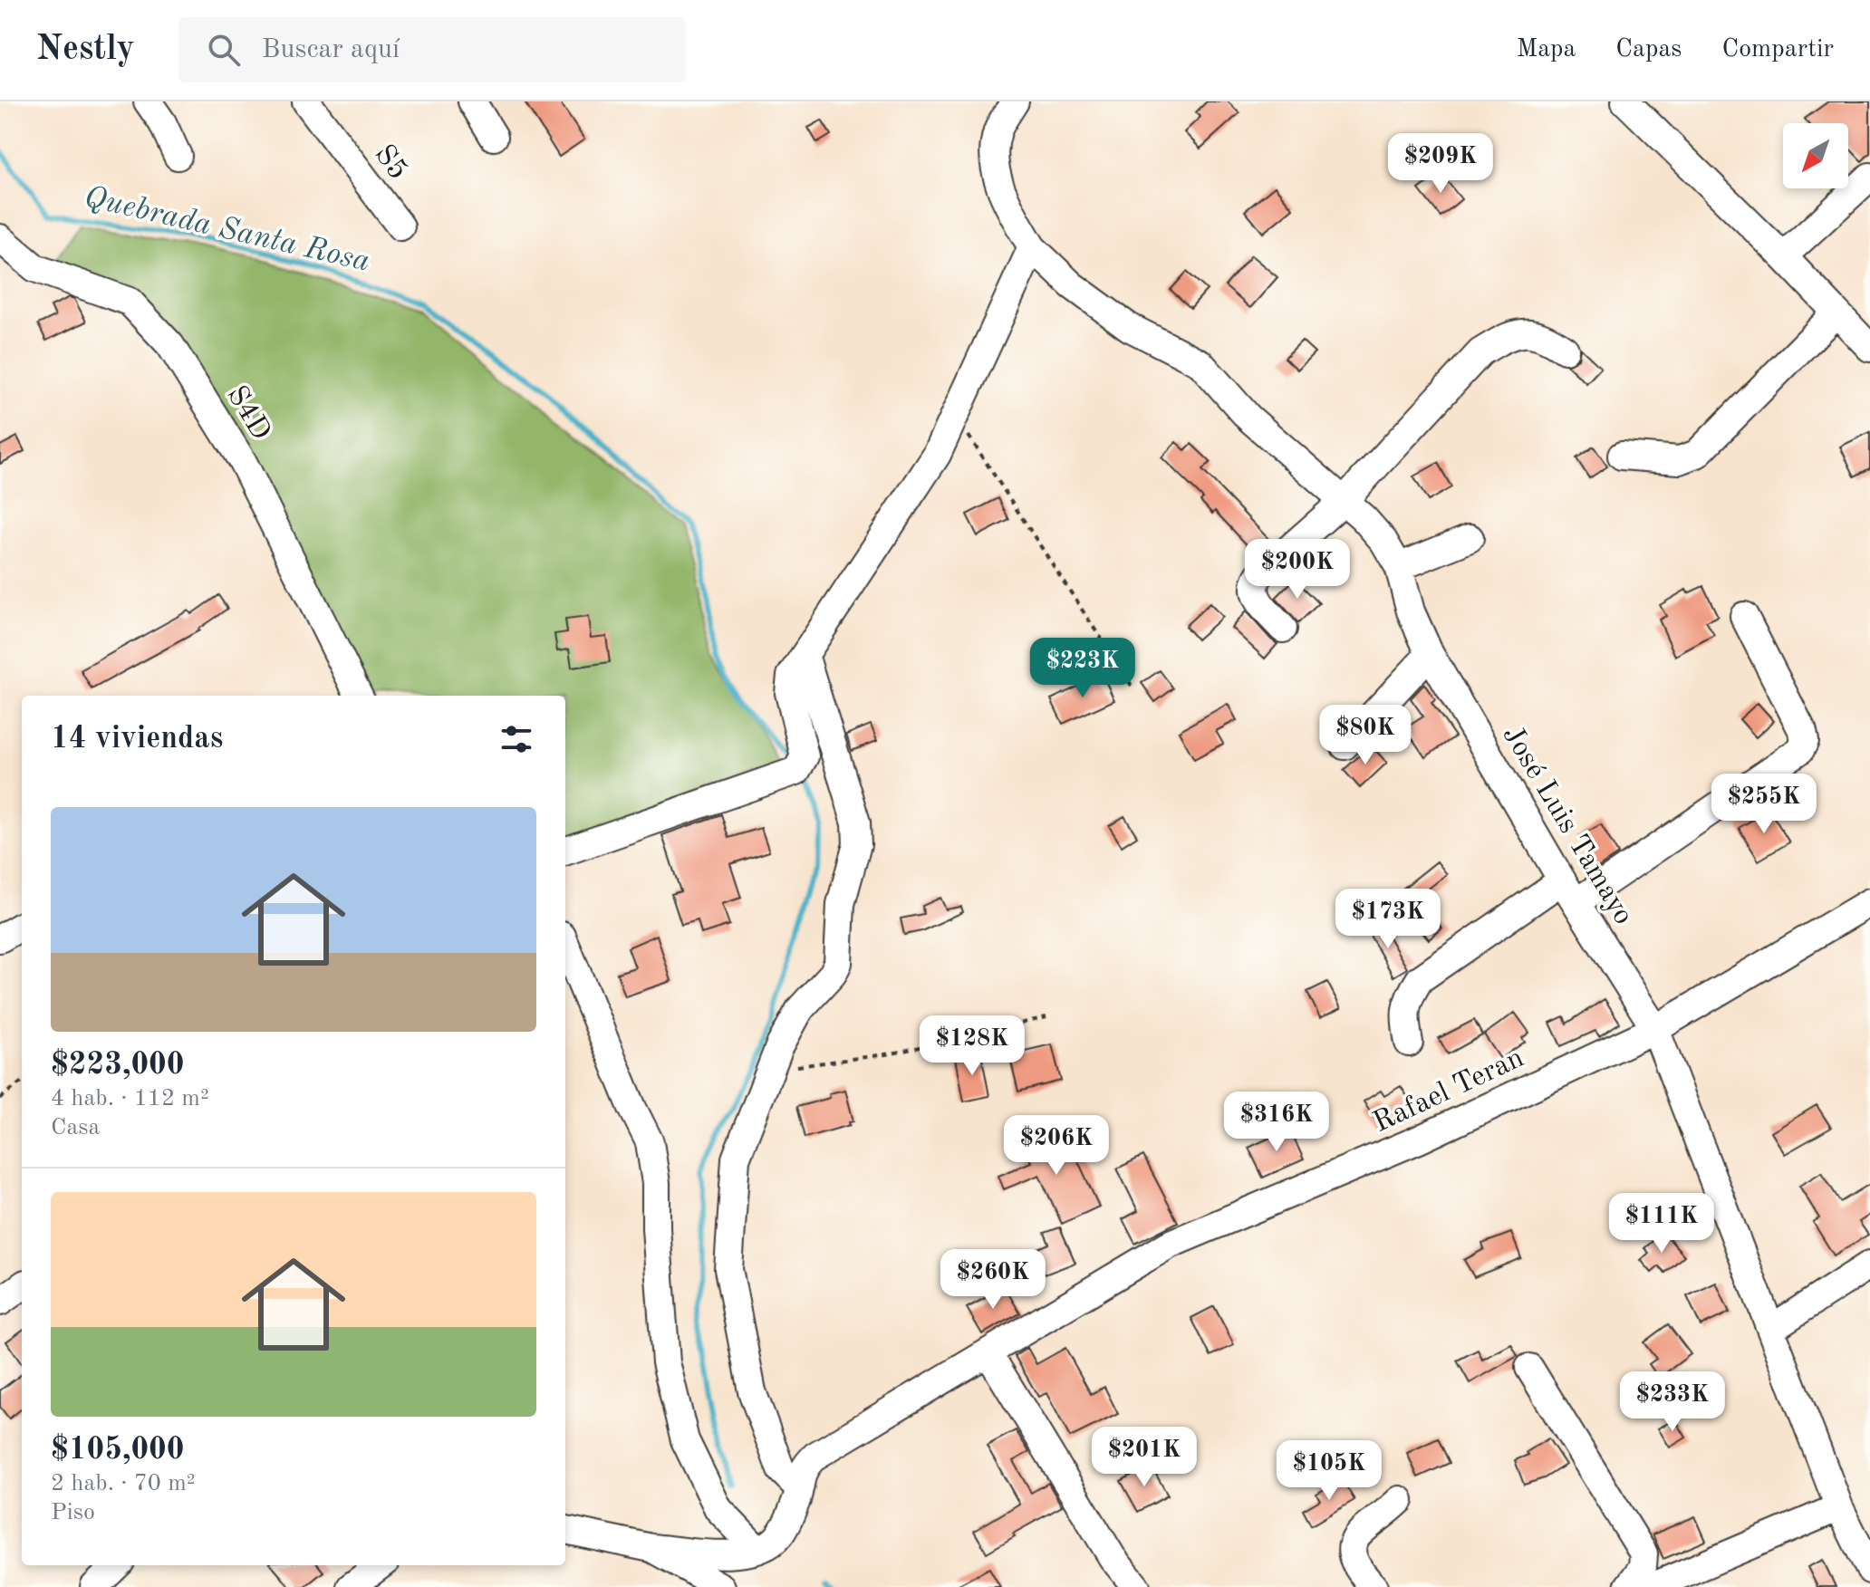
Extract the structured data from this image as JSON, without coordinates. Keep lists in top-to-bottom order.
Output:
{
  "streets": {
    "street": [
      "S5",
      "S4D",
      "José Luis Tamayo",
      "Rafael Teran"
    ]
  },
  "crossings": [
    ["José Luis Tamayo", "Rafael Teran"]
  ],
  "water": ["Quebrada Santa Rosa"],
  "north": "bottom left",
  "page": {
    "header": "Nestly",
    "search": "Buscar aquí",
    "nav": ["Mapa", "Capas", "Compartir"],
    "price": [
      "$209K",
      "$200K",
      "$223K",
      "$80K",
      "$255K",
      "$173K",
      "$128K",
      "$316K",
      "$206K",
      "$111K",
      "$260K",
      "$233K",
      "$201K",
      "$105K"
    ],
    "heading": "14 viviendas",
    "list": [
      {
        "name": "$223,000",
        "note": "4 hab. · 112 m² · Casa"
      },
      {
        "name": "$105,000",
        "note": "2 hab. · 70 m² · Piso"
      }
    ]
  }
}
